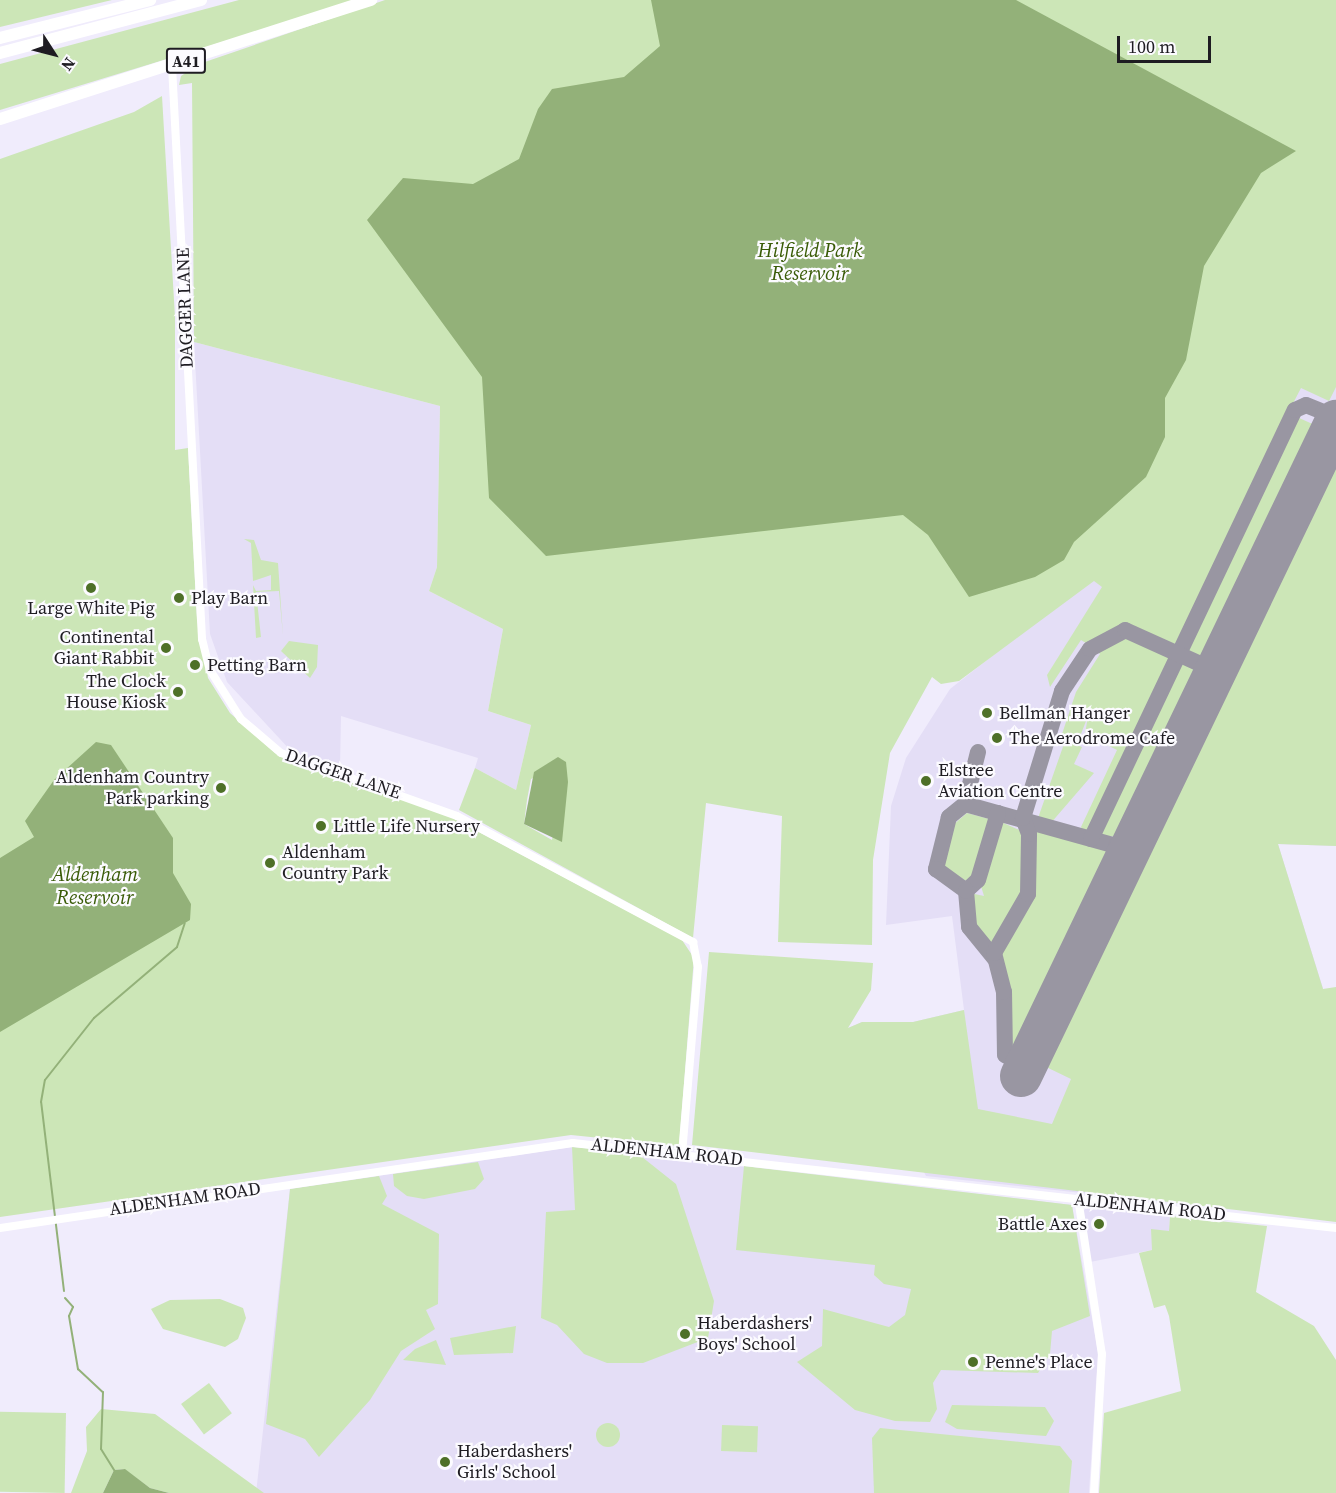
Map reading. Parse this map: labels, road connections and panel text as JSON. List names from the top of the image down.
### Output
{
  "streets": {
    "highway": ["A41"],
    "street": ["DAGGER LANE", "ALDENHAM ROAD"]
  },
  "crossings": [
    ["A41", "DAGGER LANE"],
    ["DAGGER LANE", "ALDENHAM ROAD"]
  ],
  "water": ["Hilfield Park Reservoir", "Aldenham Reservoir"],
  "places": [
    "Large White Pig",
    "Play Barn",
    "Continental Giant Rabbit",
    "Petting Barn",
    "The Clock House Kiosk",
    "Bellman Hanger",
    "The Aerodrome Cafe",
    "Elstree Aviation Centre",
    "Aldenham Country Park parking",
    "Little Life Nursery",
    "Aldenham Country Park",
    "Battle Axes",
    "Haberdashers' Boys' School",
    "Penne's Place",
    "Haberdashers' Girls' School"
  ],
  "scale_bar": "100 m",
  "north": "bottom right"
}
